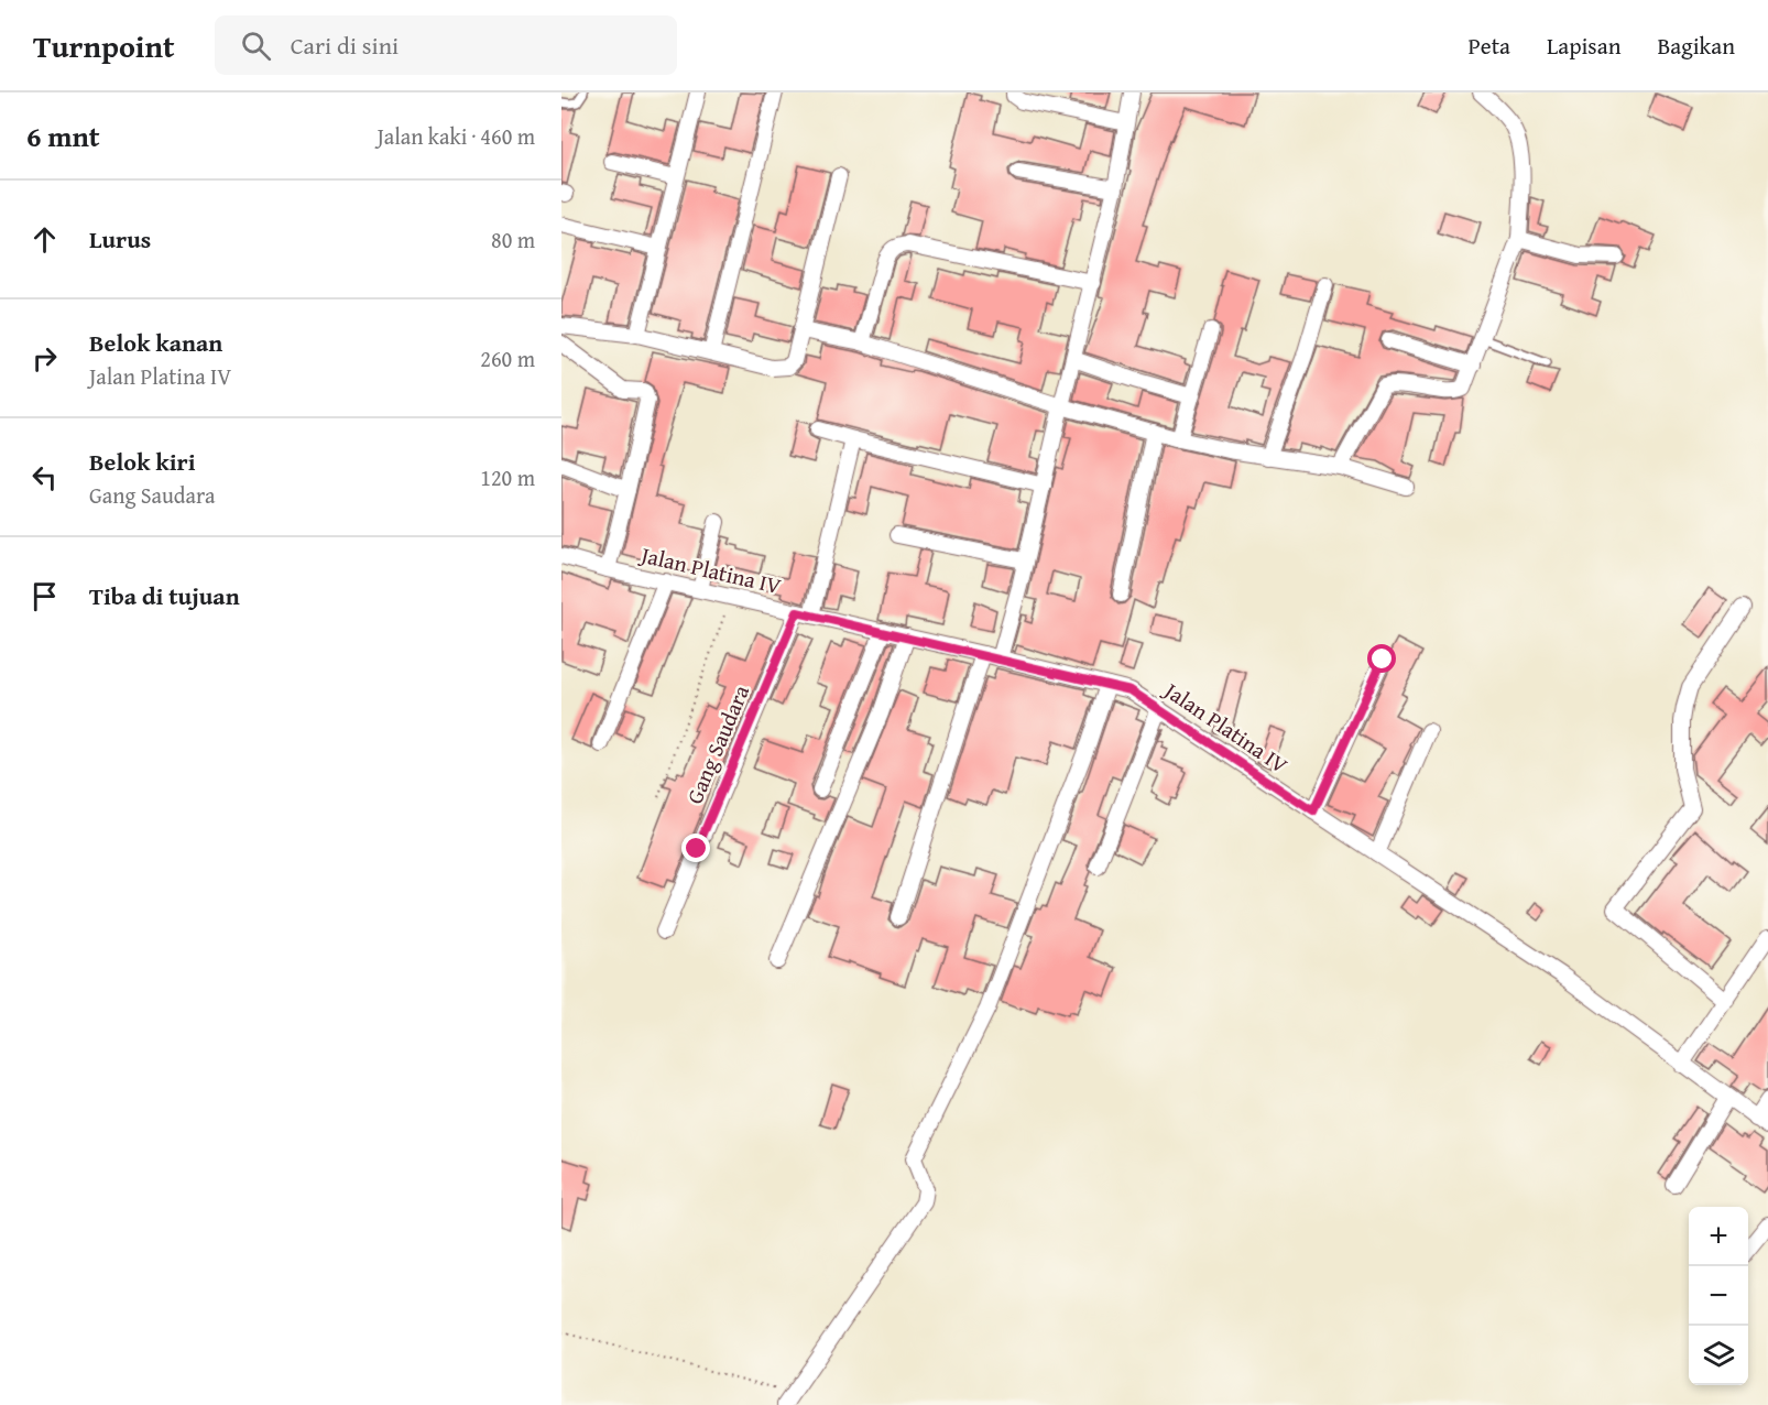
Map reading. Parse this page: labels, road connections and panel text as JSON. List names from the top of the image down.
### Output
{
  "streets": {
    "street": ["Jalan Platina IV", "Gang Saudara"]
  },
  "crossings": [
    ["Jalan Platina IV", "Gang Saudara"]
  ],
  "page": {
    "header": "Turnpoint",
    "search": "Cari di sini",
    "nav": ["Peta", "Lapisan", "Bagikan"],
    "heading": ["6 mnt", "Jalan kaki · 460 m"],
    "list": [
      ["Lurus", "80 m"],
      ["Belok kanan", "Jalan Platina IV", "260 m"],
      ["Belok kiri", "Gang Saudara", "120 m"],
      "Tiba di tujuan"
    ],
    "map_buttons": ["+", "−"]
  }
}
